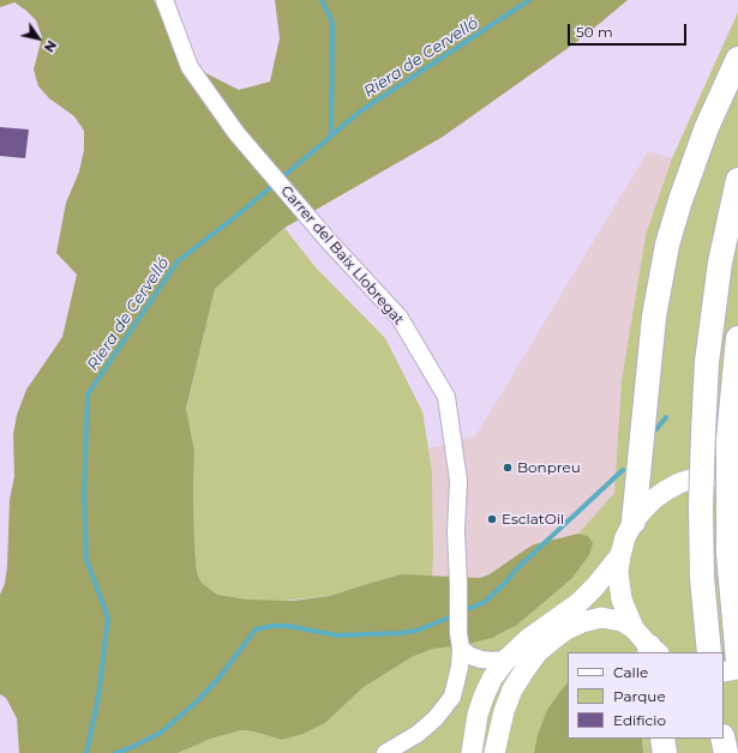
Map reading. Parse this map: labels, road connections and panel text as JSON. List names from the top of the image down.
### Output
{
  "streets": {
    "street": ["Carrer del Baix Llobregat"]
  },
  "water": ["Riera de Cervelló"],
  "places": ["Bonpreu", "EsclatOil"],
  "legend": ["Calle", "Parque", "Edificio"],
  "scale_bar": "50 m",
  "north": "bottom right"
}
